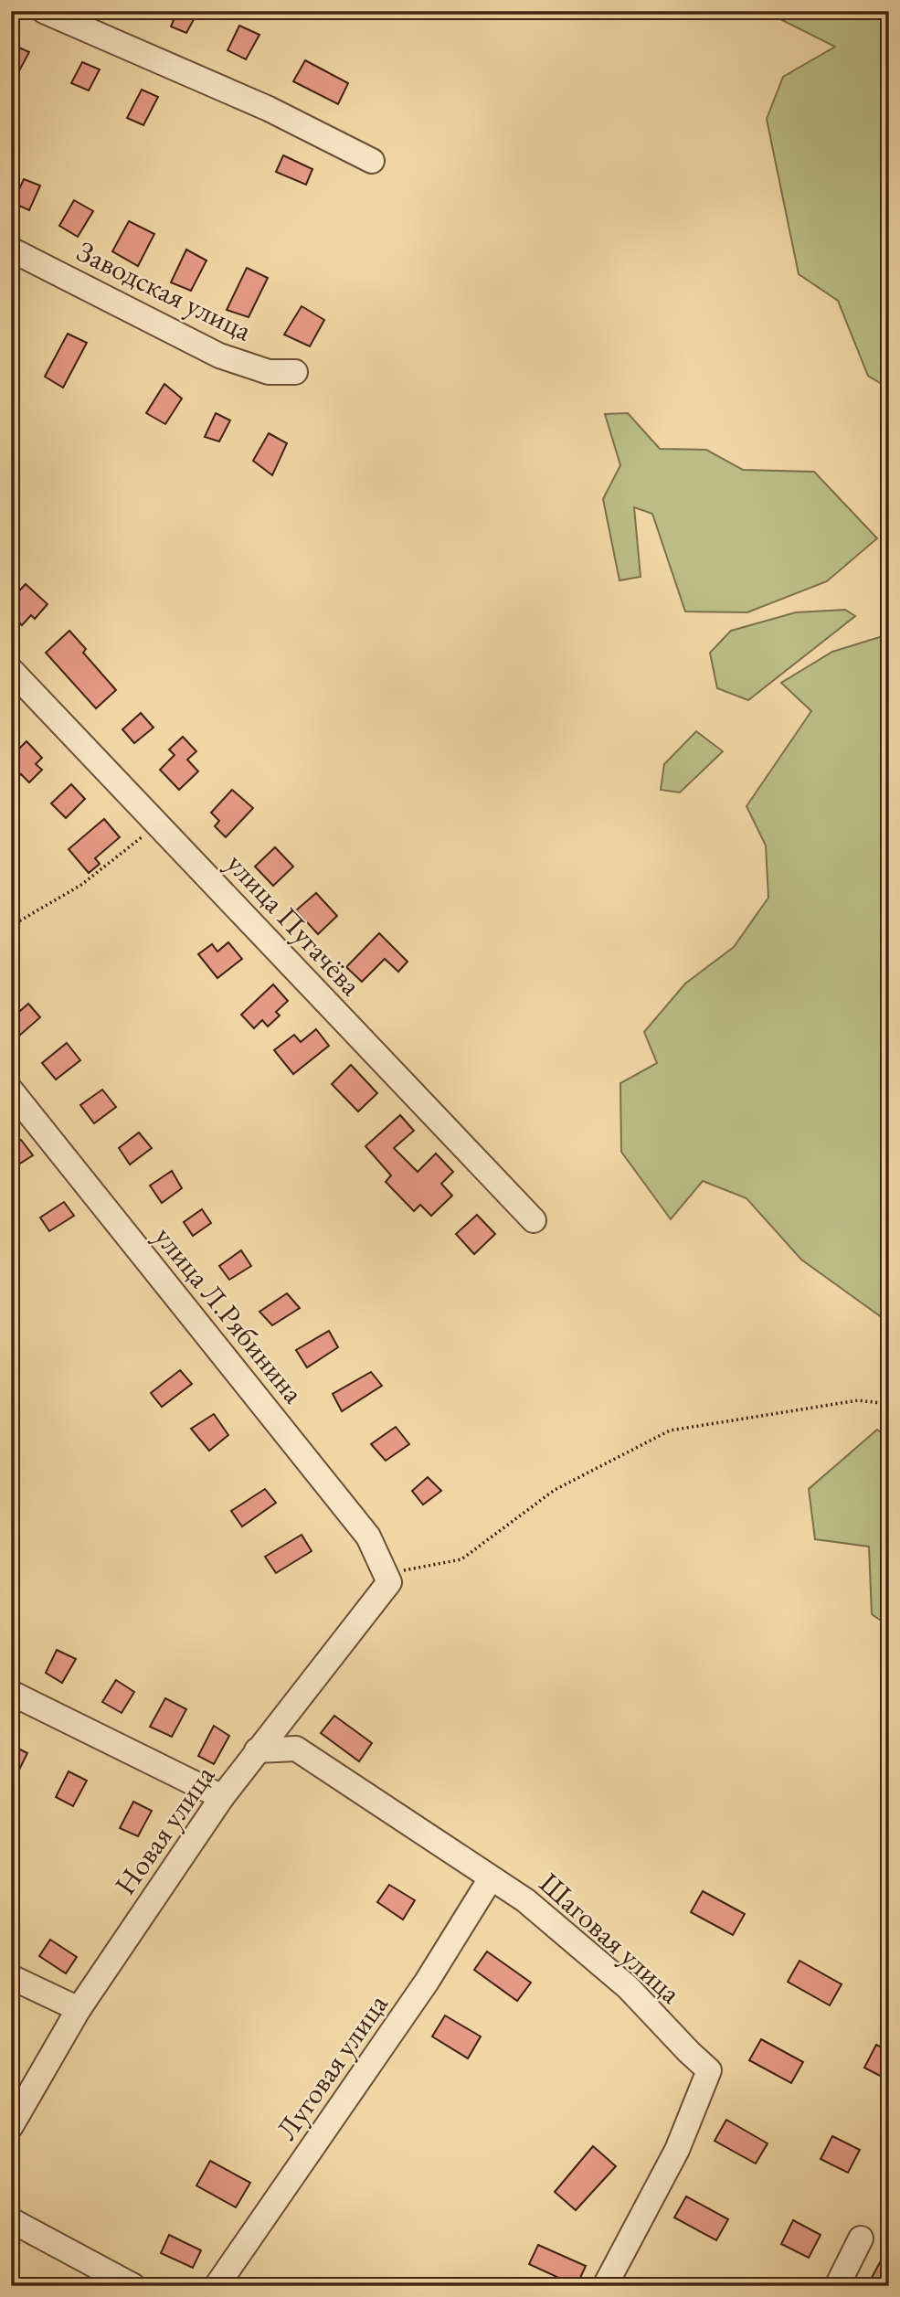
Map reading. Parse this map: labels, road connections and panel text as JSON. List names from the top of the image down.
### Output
{
  "streets": {
    "street": [
      "Заводская улица",
      "улица Пугачёва",
      "улица Л.Рябинина",
      "Новая улица",
      "Шаговая улица",
      "Луговая улица"
    ]
  },
  "crossings": [
    ["улица Л.Рябинина", "Новая улица"],
    ["Новая улица", "Шаговая улица"],
    ["Шаговая улица", "Луговая улица"]
  ]
}
